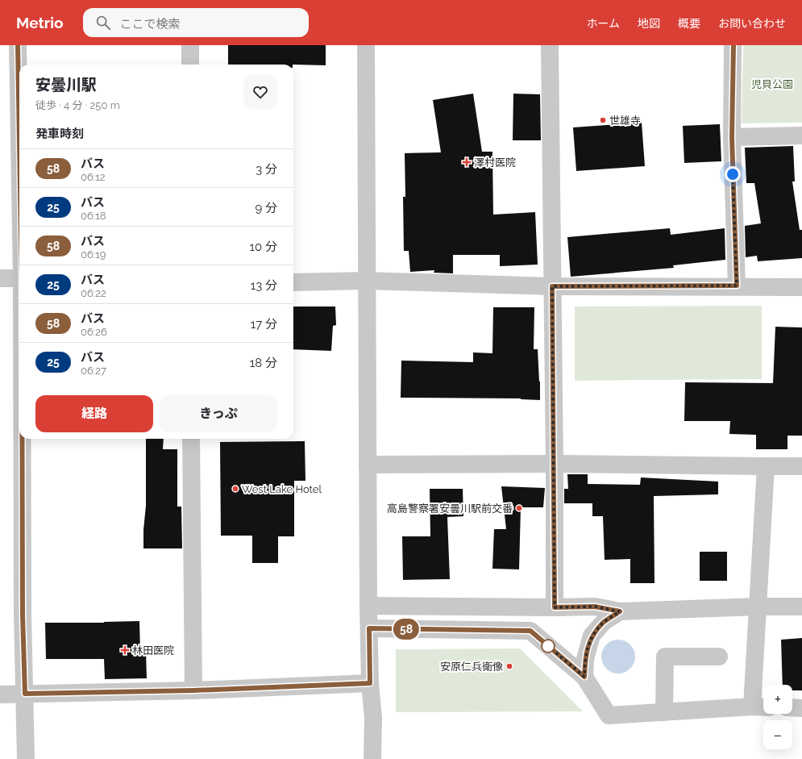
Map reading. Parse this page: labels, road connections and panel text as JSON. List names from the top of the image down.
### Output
{
  "parks": ["児貝公園"],
  "places": {
    "other": [
      "世雄寺",
      "West Lake Hotel",
      "高島警察署安曇川駅前交番",
      "安原仁兵衛像"
    ],
    "health": ["澤村医院", "林田医院"]
  },
  "lines": ["bus line 58"],
  "page": {
    "header": "Metrio",
    "search": "ここで検索",
    "nav": [
      "ホーム",
      "地図",
      "概要",
      "お問い合わせ"
    ],
    "on_map": "58",
    "heading": [
      ["安曇川駅", "徒歩 · 4 分 · 250 m"],
      "発車時刻"
    ],
    "list": [
      {
        "mark": "58",
        "name": "バス",
        "note": "06:12",
        "value": "3 分"
      },
      {
        "mark": "25",
        "name": "バス",
        "note": "06:18",
        "value": "9 分"
      },
      {
        "mark": "58",
        "name": "バス",
        "note": "06:19",
        "value": "10 分"
      },
      {
        "mark": "25",
        "name": "バス",
        "note": "06:22",
        "value": "13 分"
      },
      {
        "mark": "58",
        "name": "バス",
        "note": "06:26",
        "value": "17 分"
      },
      {
        "mark": "25",
        "name": "バス",
        "note": "06:27",
        "value": "18 分"
      }
    ],
    "buttons": ["経路", "きっぷ"],
    "map_buttons": ["+", "−"]
  }
}
